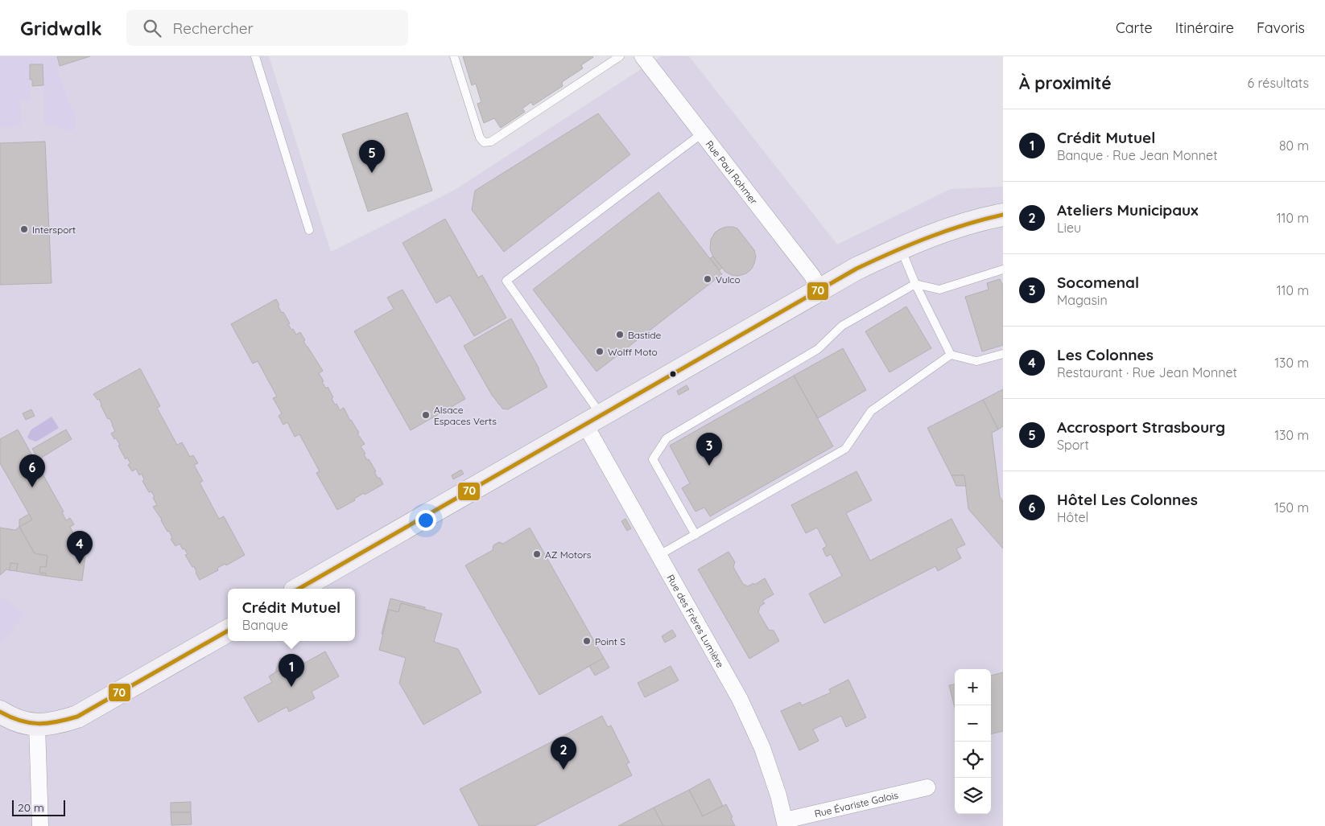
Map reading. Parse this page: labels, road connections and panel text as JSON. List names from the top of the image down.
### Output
{
  "streets": {
    "street": ["Rue Paul Rohmer", "Rue des Frères Lumière", "Rue Évariste Galois"]
  },
  "crossings": [
    ["Rue des Frères Lumière", "Rue Évariste Galois"]
  ],
  "places": [
    "Intersport",
    "Vulco",
    "Bastide",
    "Wolff Moto",
    "Alsace Espaces Verts",
    "AZ Motors",
    "Point S"
  ],
  "lines": ["transit line 70"],
  "scale_bar": "20 m",
  "page": {
    "header": "Gridwalk",
    "search": "Rechercher",
    "nav": ["Carte", "Itinéraire", "Favoris"],
    "heading": ["À proximité", "6 résultats"],
    "list": [
      {
        "mark": "1",
        "name": "Crédit Mutuel",
        "note": "Banque · Rue Jean Monnet",
        "value": "80 m"
      },
      {
        "mark": "2",
        "name": "Ateliers Municipaux",
        "note": "Lieu",
        "value": "110 m"
      },
      {
        "mark": "3",
        "name": "Socomenal",
        "note": "Magasin",
        "value": "110 m"
      },
      {
        "mark": "4",
        "name": "Les Colonnes",
        "note": "Restaurant · Rue Jean Monnet",
        "value": "130 m"
      },
      {
        "mark": "5",
        "name": "Accrosport Strasbourg",
        "note": "Sport",
        "value": "130 m"
      },
      {
        "mark": "6",
        "name": "Hôtel Les Colonnes",
        "note": "Hôtel",
        "value": "150 m"
      }
    ],
    "pins": [
      "5",
      "3",
      "6",
      "4",
      "1",
      "2"
    ],
    "popup": ["Crédit Mutuel", "Banque"],
    "map_buttons": ["+", "−"],
    "scale": "20 m"
  }
}
